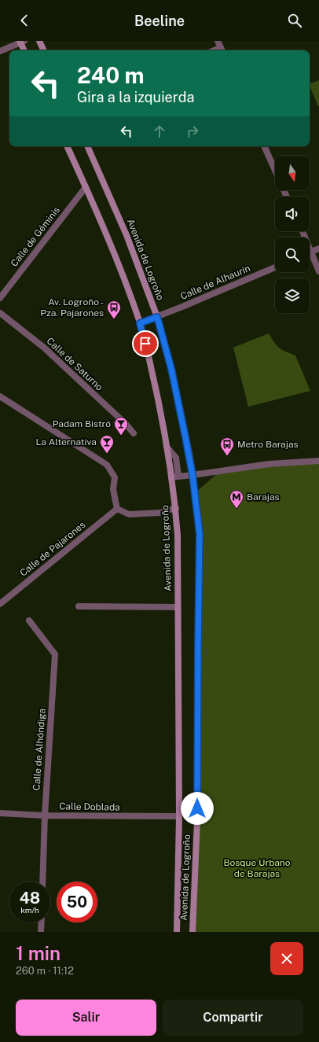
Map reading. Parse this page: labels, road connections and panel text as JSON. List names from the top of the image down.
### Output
{
  "streets": {
    "main road": ["Avenida de Logroño"],
    "street": [
      "Calle de Géminis",
      "Calle de Alhaurín",
      "Calle de Saturno",
      "Calle de Pajarones",
      "Calle de Alhóndiga",
      "Calle Doblada"
    ]
  },
  "crossings": [
    ["Calle de Géminis", "Avenida de Logroño"],
    ["Avenida de Logroño", "Calle de Alhaurín"],
    ["Avenida de Logroño", "Calle Doblada"],
    ["Calle de Alhóndiga", "Calle Doblada"]
  ],
  "parks": ["Bosque Urbano de Barajas"],
  "places": {
    "bus stop": ["Av. Logroño - Pza. Pajarones", "Metro Barajas"],
    "bar": ["Padam Bistró", "La Alternativa"],
    "metro station": ["Barajas"]
  },
  "north": "bottom",
  "page": {
    "header": "Beeline",
    "turn": ["240 m", "Gira a la izquierda"],
    "speed": "48 km/h",
    "limit": "50",
    "heading": ["1 min", "260 m · 11:12"],
    "buttons": ["Salir", "Compartir"]
  }
}
